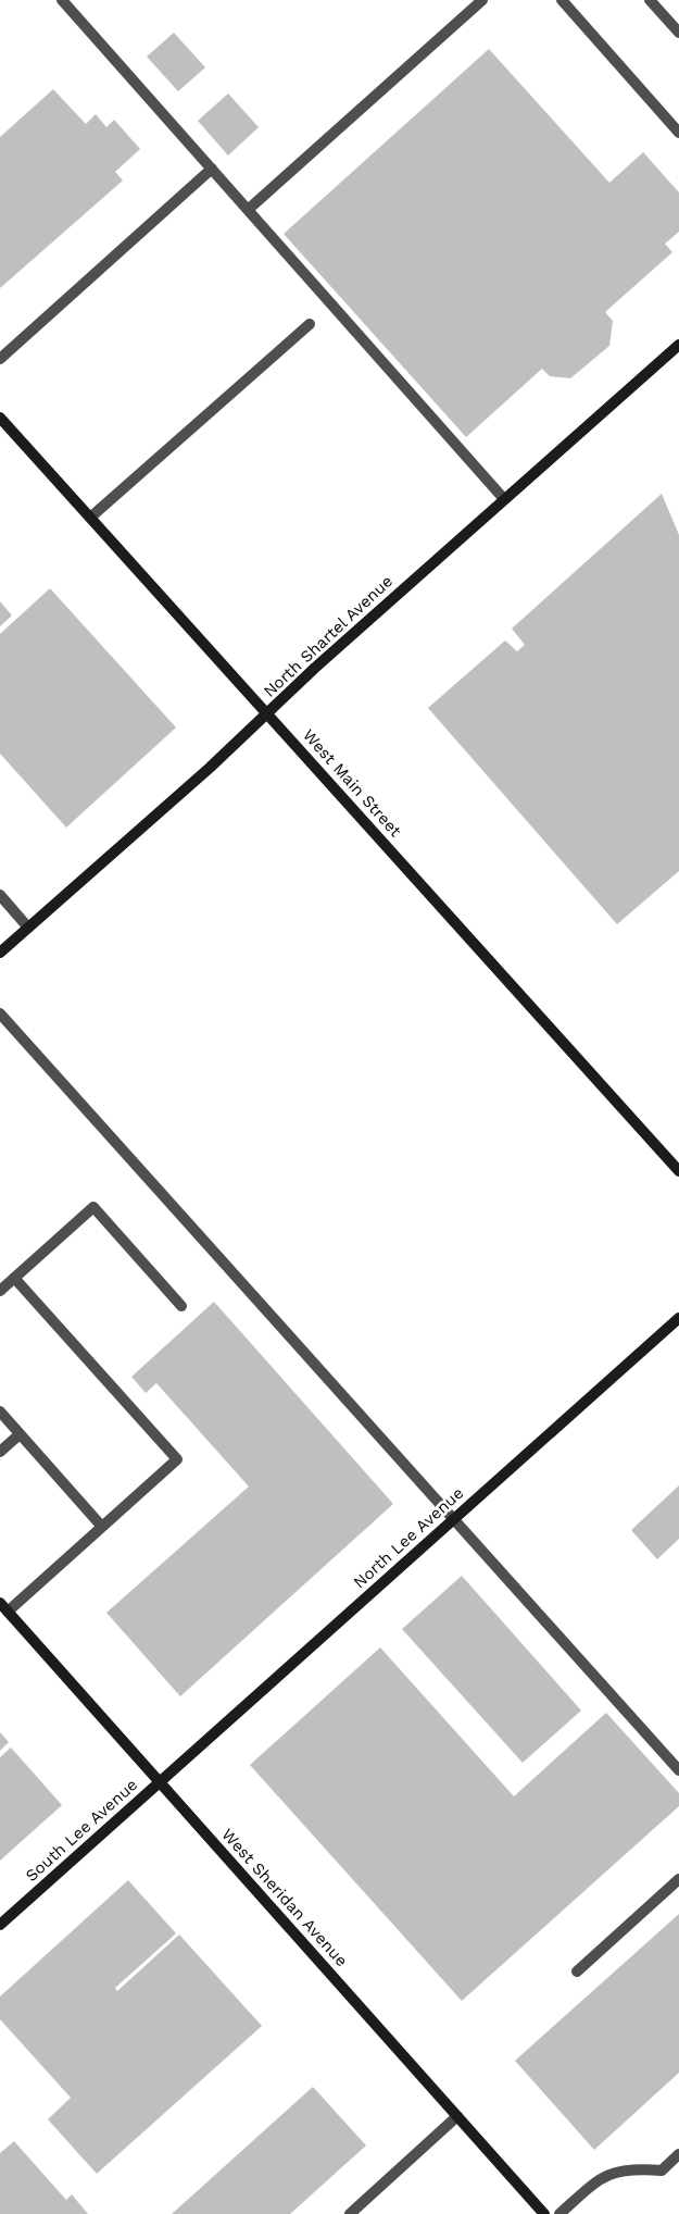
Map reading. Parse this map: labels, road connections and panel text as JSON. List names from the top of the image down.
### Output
{
  "streets": {
    "main road": [
      "North Shartel Avenue",
      "West Main Street",
      "North Lee Avenue",
      "South Lee Avenue",
      "West Sheridan Avenue"
    ]
  },
  "crossings": [
    ["North Shartel Avenue", "West Main Street"],
    ["North Lee Avenue", "South Lee Avenue"],
    ["North Lee Avenue", "West Sheridan Avenue"],
    ["South Lee Avenue", "West Sheridan Avenue"]
  ]
}
